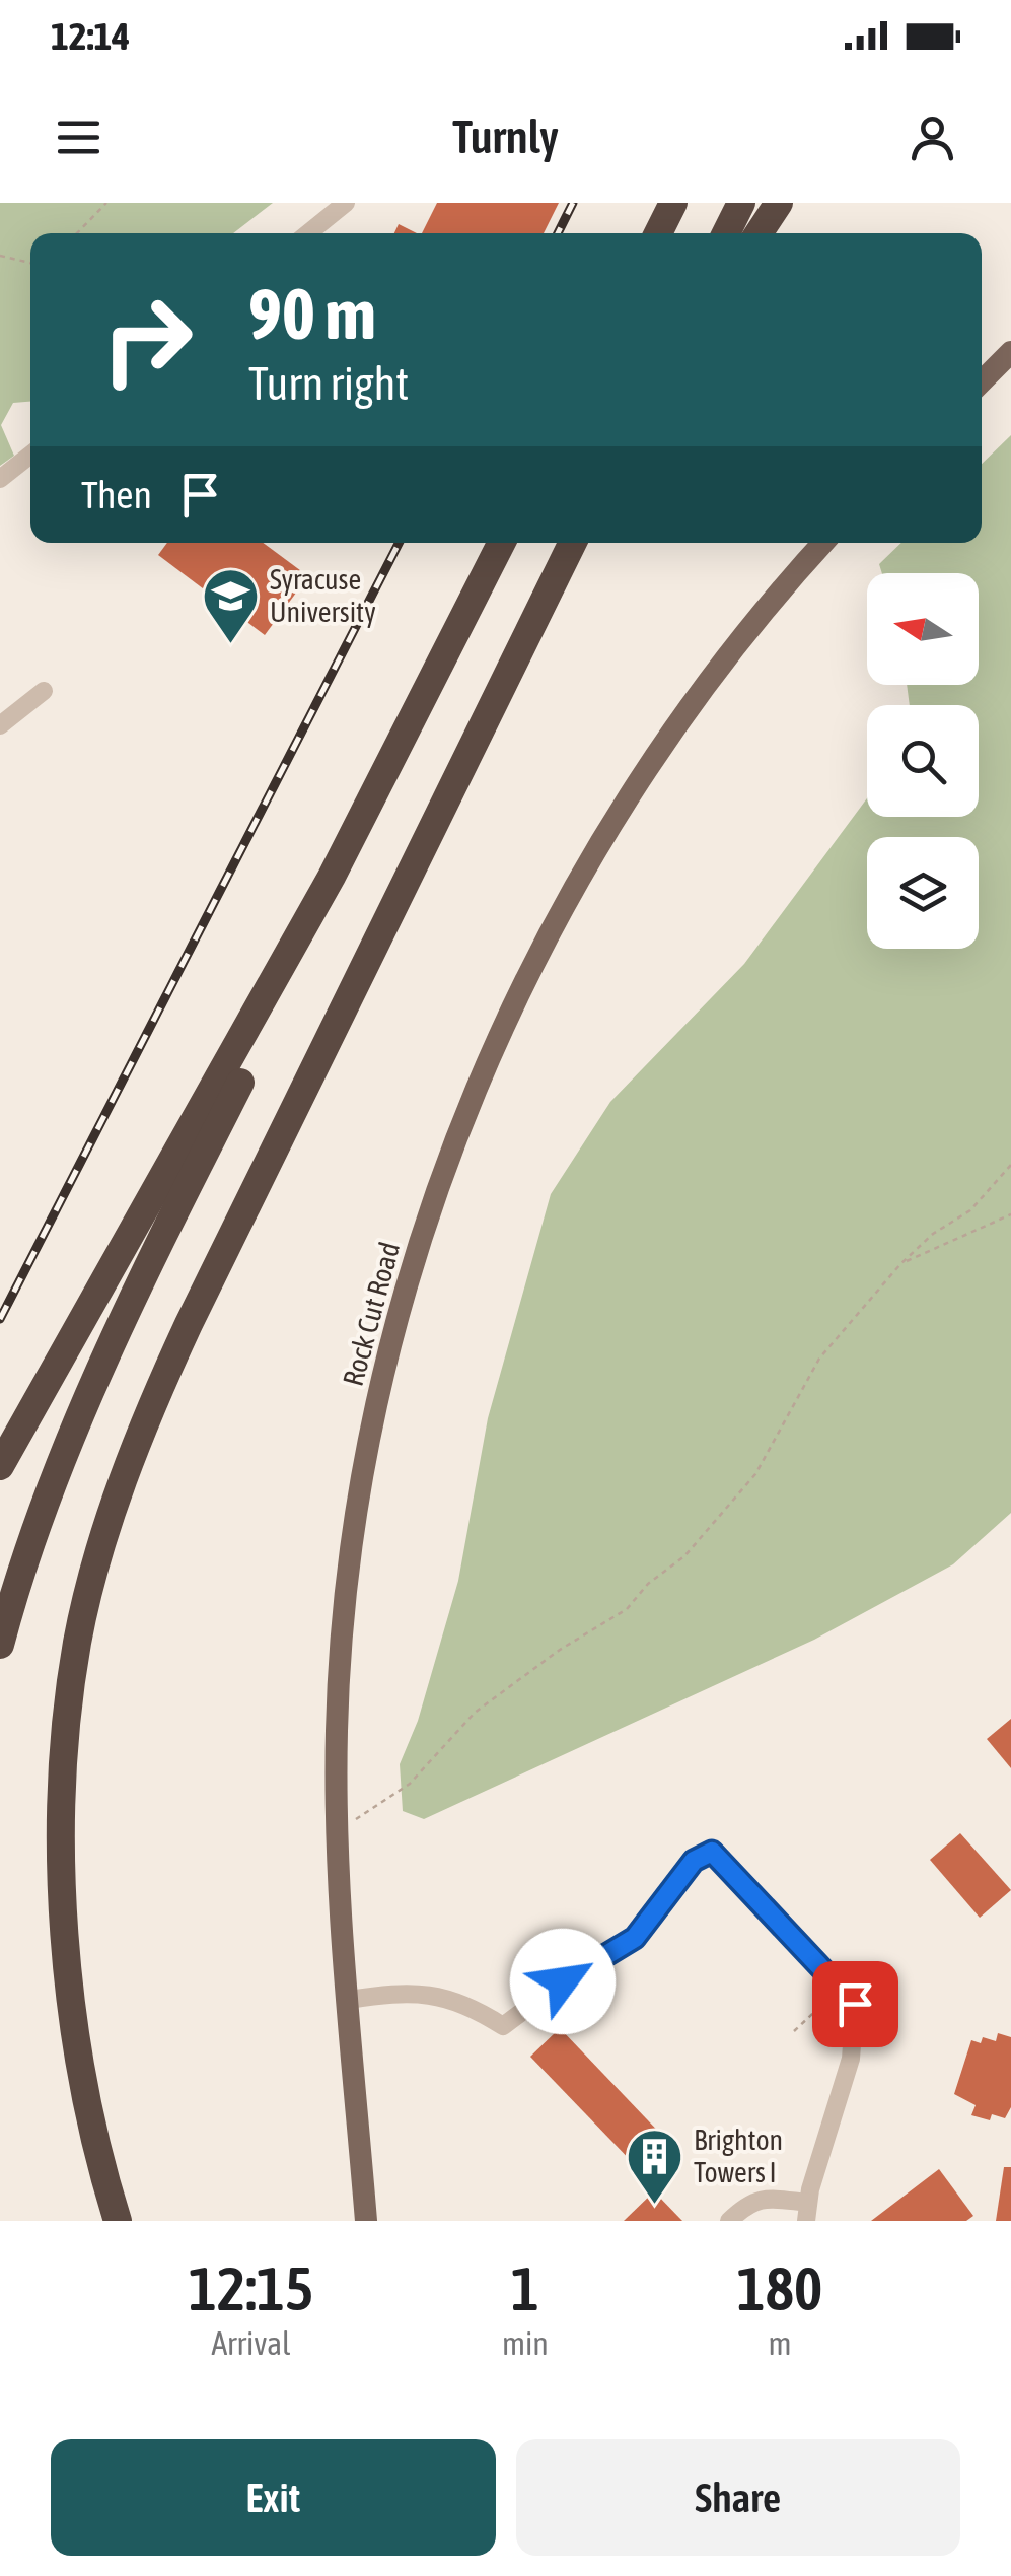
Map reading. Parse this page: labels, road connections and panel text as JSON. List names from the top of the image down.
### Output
{
  "streets": {
    "main road": ["Rock Cut Road"]
  },
  "places": {
    "school or university": ["Syracuse University"],
    "building": ["Brighton Towers I"]
  },
  "north": "left",
  "page": {
    "status": "12:14",
    "header": "Turnly",
    "turn": ["90 m", "Turn right"],
    "then": "Then",
    "eta": [
      "12:15",
      "Arrival",
      "1",
      "min",
      "180",
      "m"
    ],
    "buttons": ["Exit", "Share"]
  }
}
